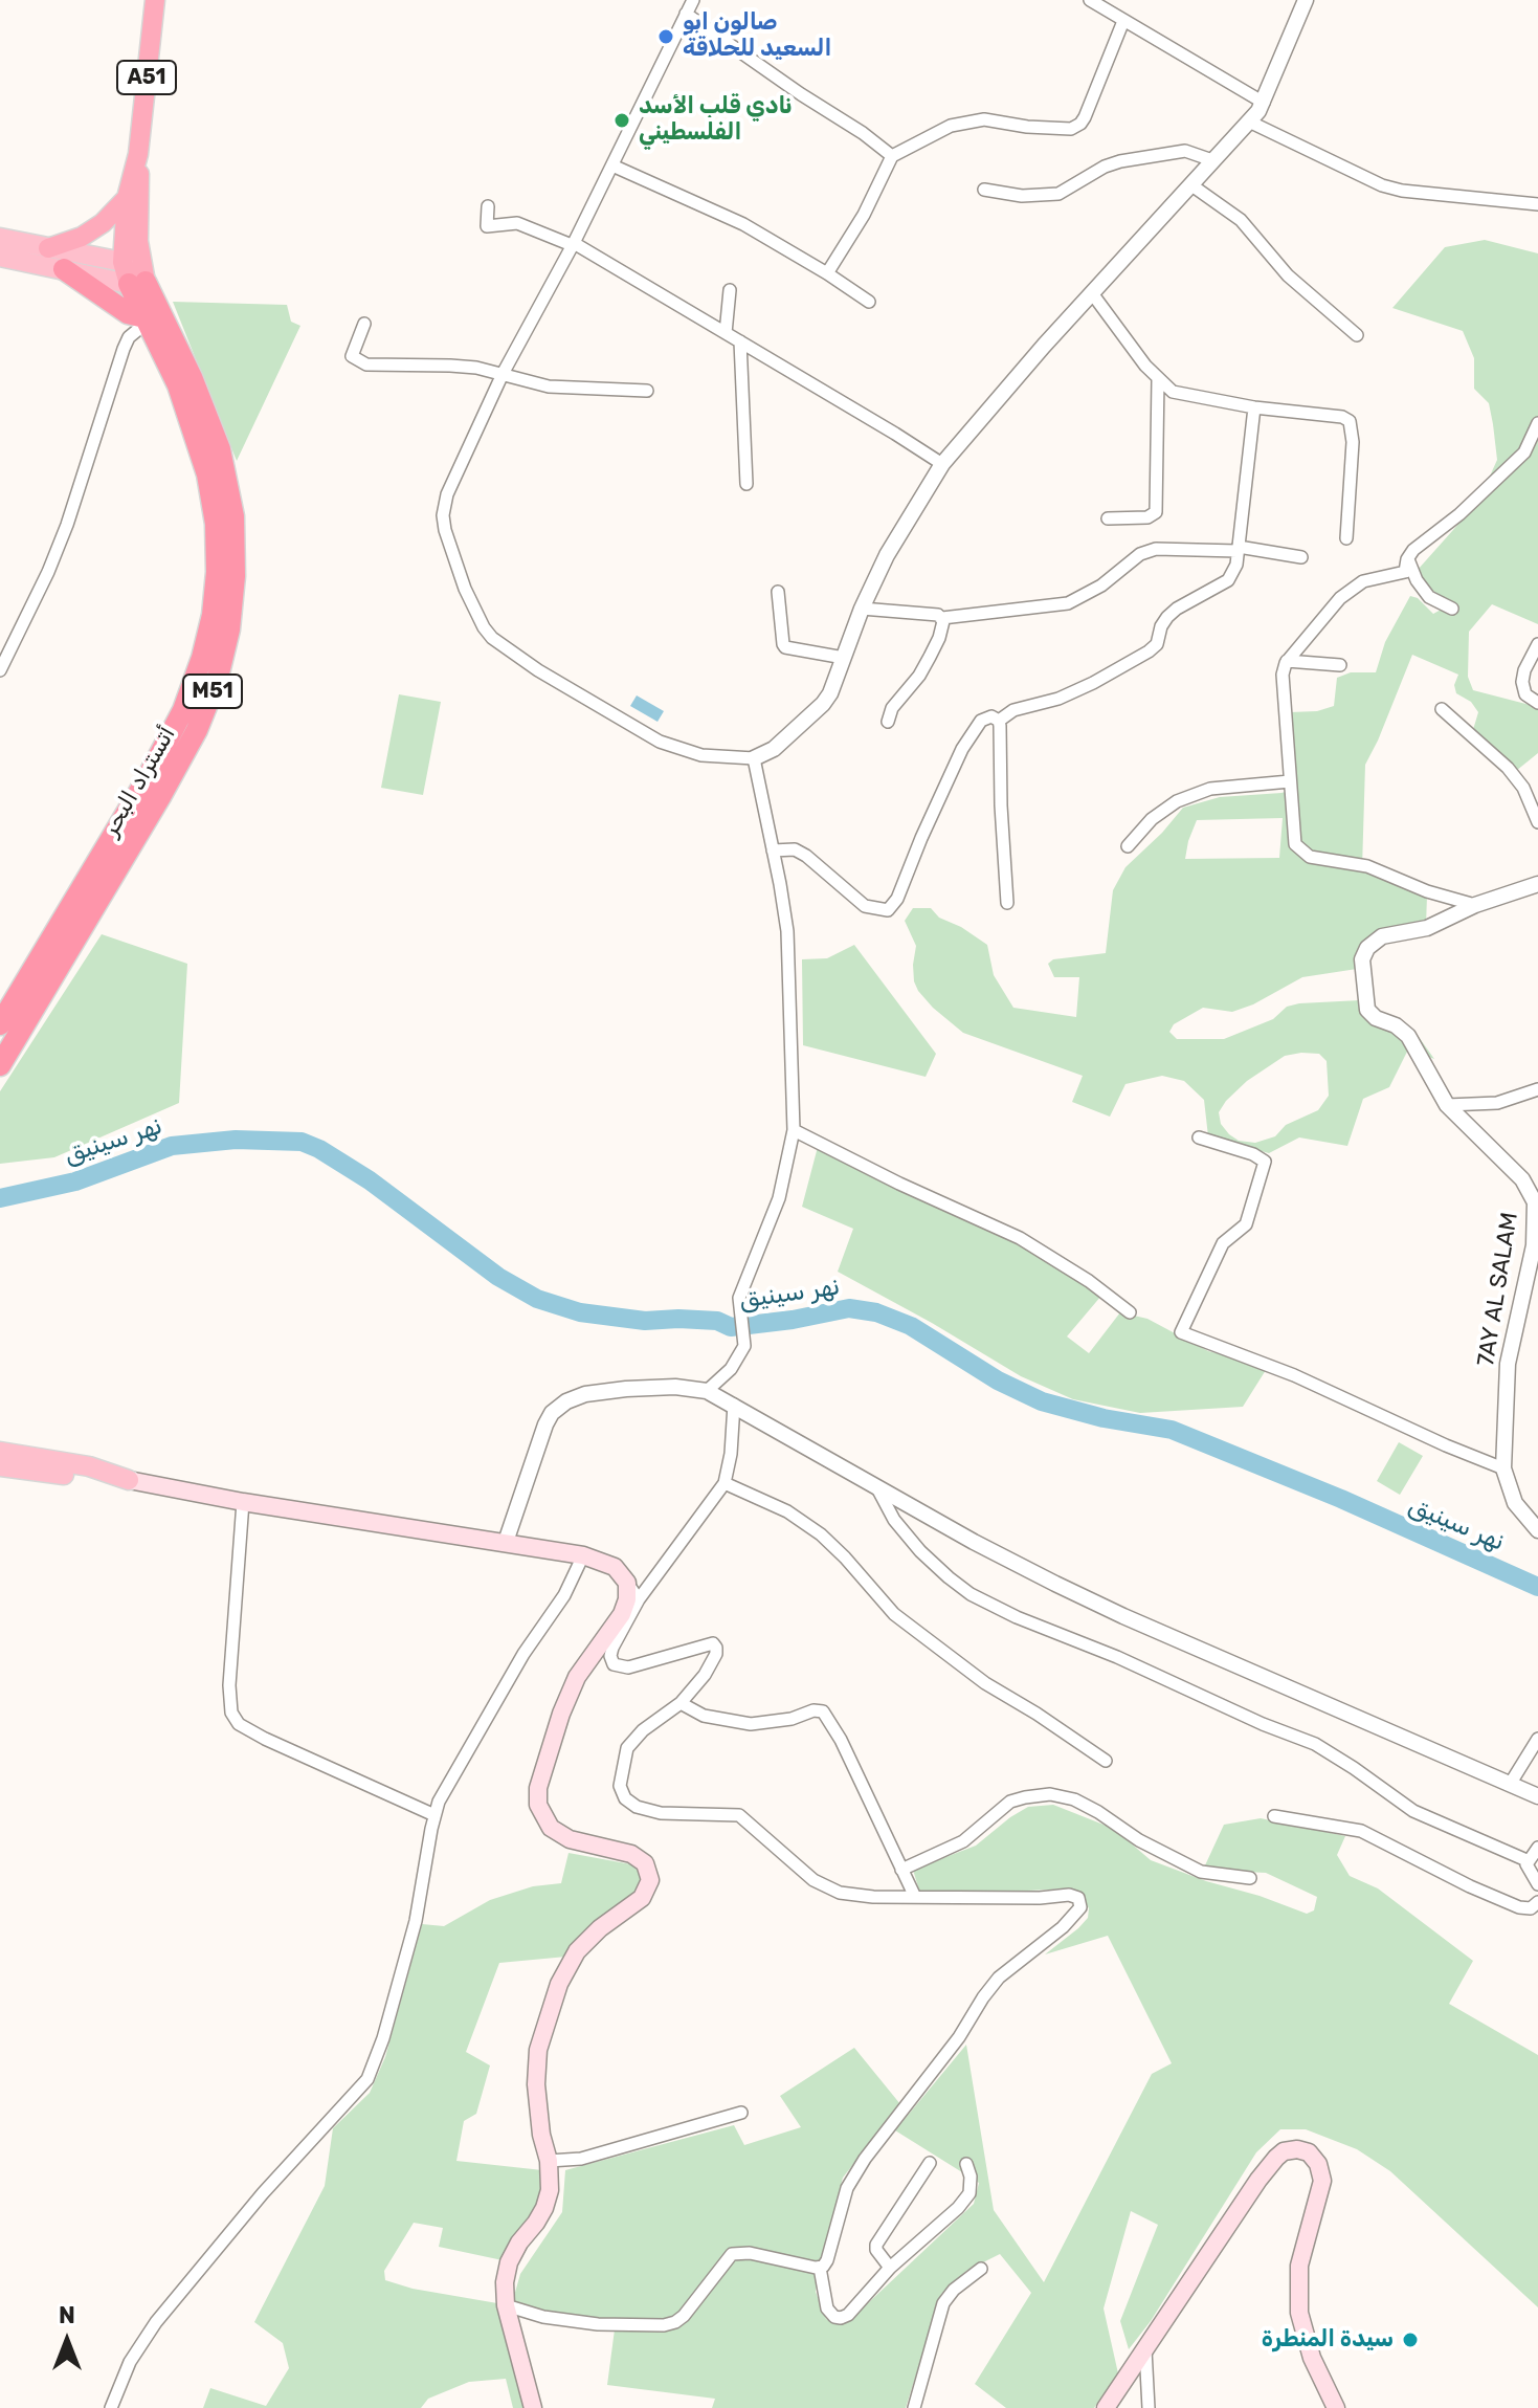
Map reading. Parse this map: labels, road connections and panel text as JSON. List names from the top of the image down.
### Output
{
  "streets": {
    "highway": ["A51", "M51", "أتستراد البحر"],
    "street": ["7AY AL SALAM"]
  },
  "crossings": [
    ["A51", "أتستراد البحر"]
  ],
  "water": ["نهر سينيق"],
  "places": ["صالون ابو السعيد للحلاقة", "نادي قلب الأسد الفلسطيني", "سيدة المنطرة"],
  "north": "top"
}
